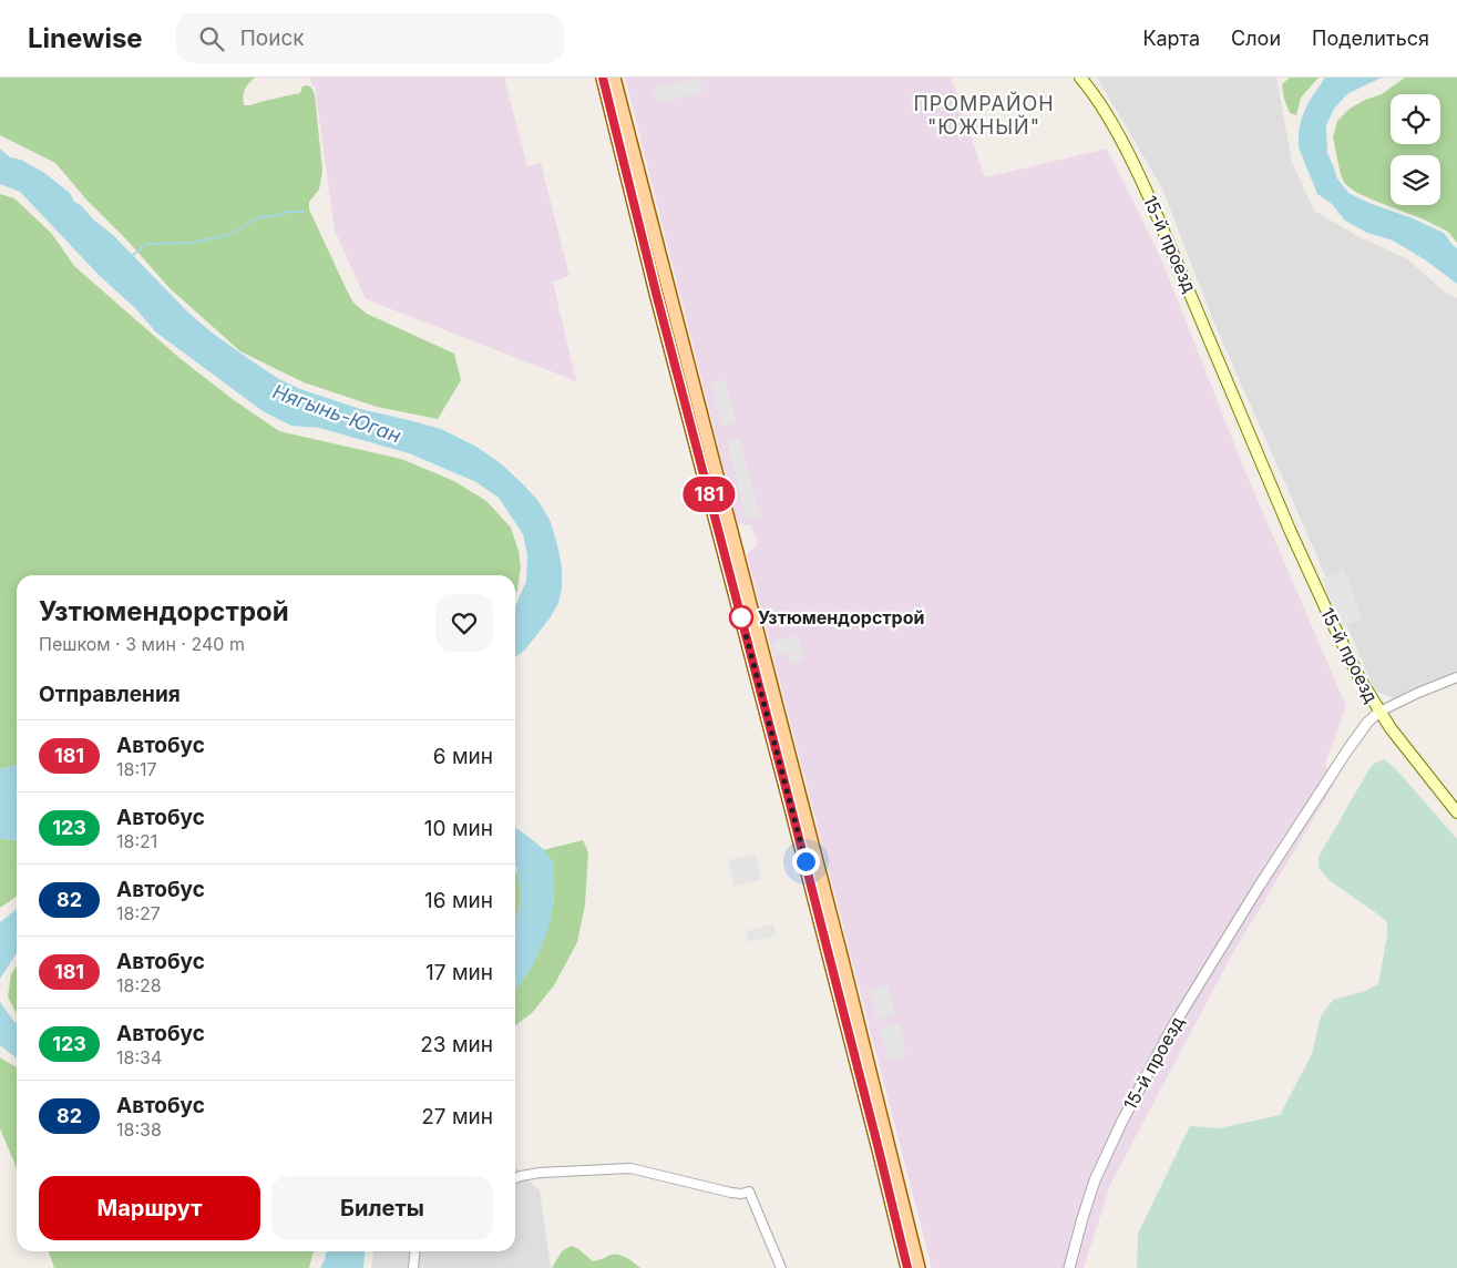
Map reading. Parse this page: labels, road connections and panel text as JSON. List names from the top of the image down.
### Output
{
  "streets": {
    "main road": ["15-й проезд"]
  },
  "districts": ["ПРОМРАЙОН \"ЮЖНЫЙ\""],
  "water": ["Нягынь-Юган"],
  "places": ["Узтюмендорстрой"],
  "lines": ["bus line 181"],
  "page": {
    "header": "Linewise",
    "search": "Поиск",
    "nav": ["Карта", "Слои", "Поделиться"],
    "on_map": "181",
    "heading": [
      ["Узтюмендорстрой", "Пешком · 3 мин · 240 m"],
      "Отправления"
    ],
    "list": [
      {
        "mark": "181",
        "name": "Автобус",
        "note": "18:17",
        "value": "6 мин"
      },
      {
        "mark": "123",
        "name": "Автобус",
        "note": "18:21",
        "value": "10 мин"
      },
      {
        "mark": "82",
        "name": "Автобус",
        "note": "18:27",
        "value": "16 мин"
      },
      {
        "mark": "181",
        "name": "Автобус",
        "note": "18:28",
        "value": "17 мин"
      },
      {
        "mark": "123",
        "name": "Автобус",
        "note": "18:34",
        "value": "23 мин"
      },
      {
        "mark": "82",
        "name": "Автобус",
        "note": "18:38",
        "value": "27 мин"
      }
    ],
    "buttons": ["Маршрут", "Билеты"]
  }
}
